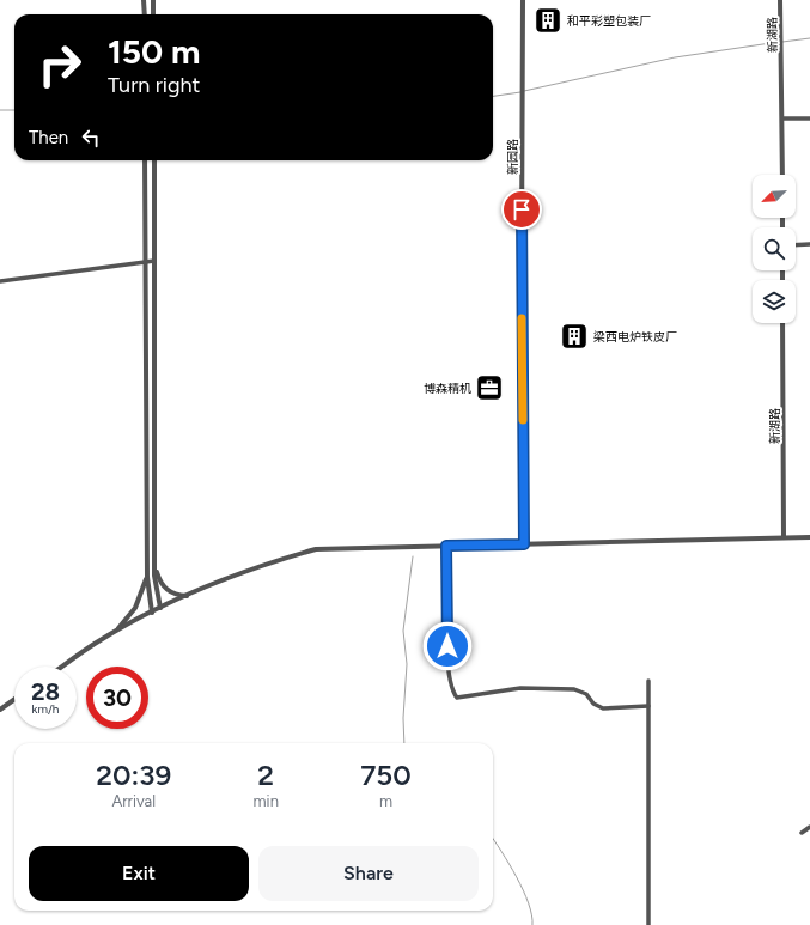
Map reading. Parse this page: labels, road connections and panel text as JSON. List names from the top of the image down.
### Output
{
  "streets": {
    "street": ["新湖路", "新园路"]
  },
  "places": {
    "building": ["和平彩塑包装厂", "梁西电炉铁皮厂"],
    "office": ["博森精机"]
  },
  "north": "bottom left",
  "page": {
    "turn": ["150 m", "Turn right"],
    "then": "Then",
    "speed": "28 km/h",
    "limit": "30",
    "eta": [
      "20:39",
      "Arrival",
      "2",
      "min",
      "750",
      "m"
    ],
    "buttons": ["Exit", "Share"]
  }
}
